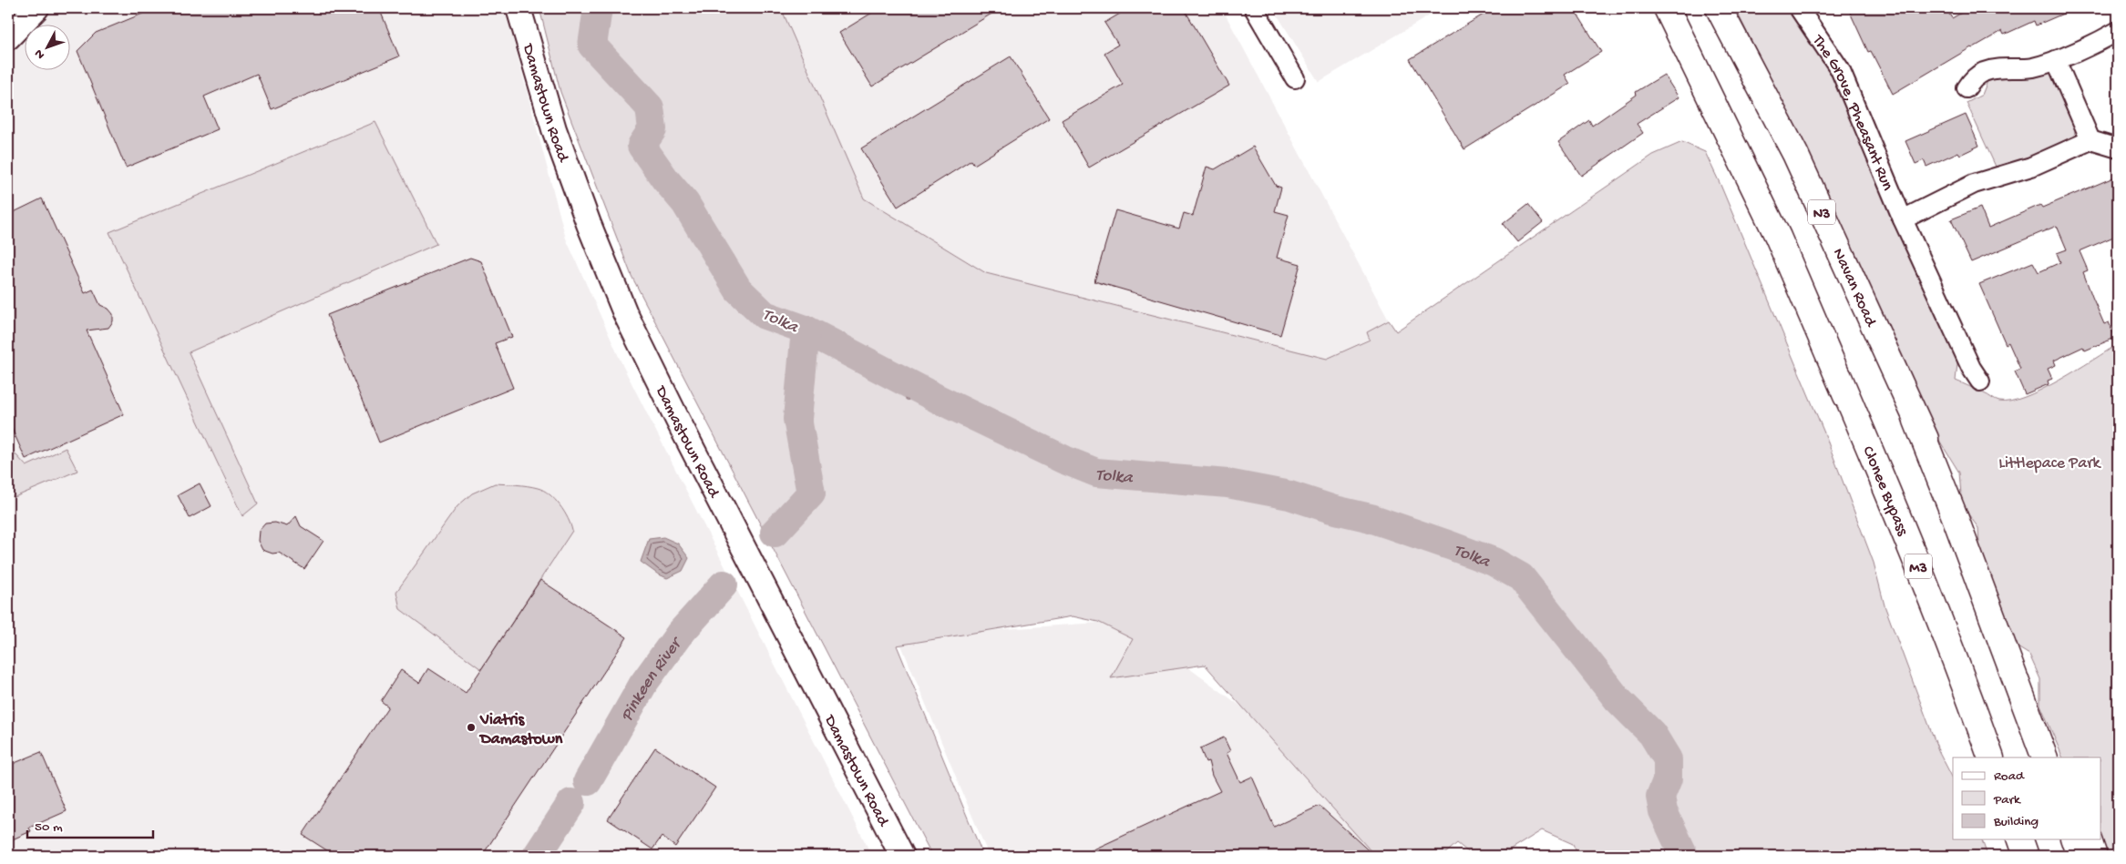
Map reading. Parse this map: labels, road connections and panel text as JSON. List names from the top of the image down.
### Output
{
  "streets": {
    "highway": [
      "N3",
      "Navan Road",
      "Clonee Bypass",
      "M3"
    ],
    "street": ["Damastown Road", "The Grove, Pheasant Run"]
  },
  "water": ["Tolka", "Pinkeen River"],
  "parks": ["Littlepace Park"],
  "places": ["Viatris Damastown"],
  "legend": ["Road", "Park", "Building"],
  "scale_bar": "50 m",
  "north": "bottom left"
}
